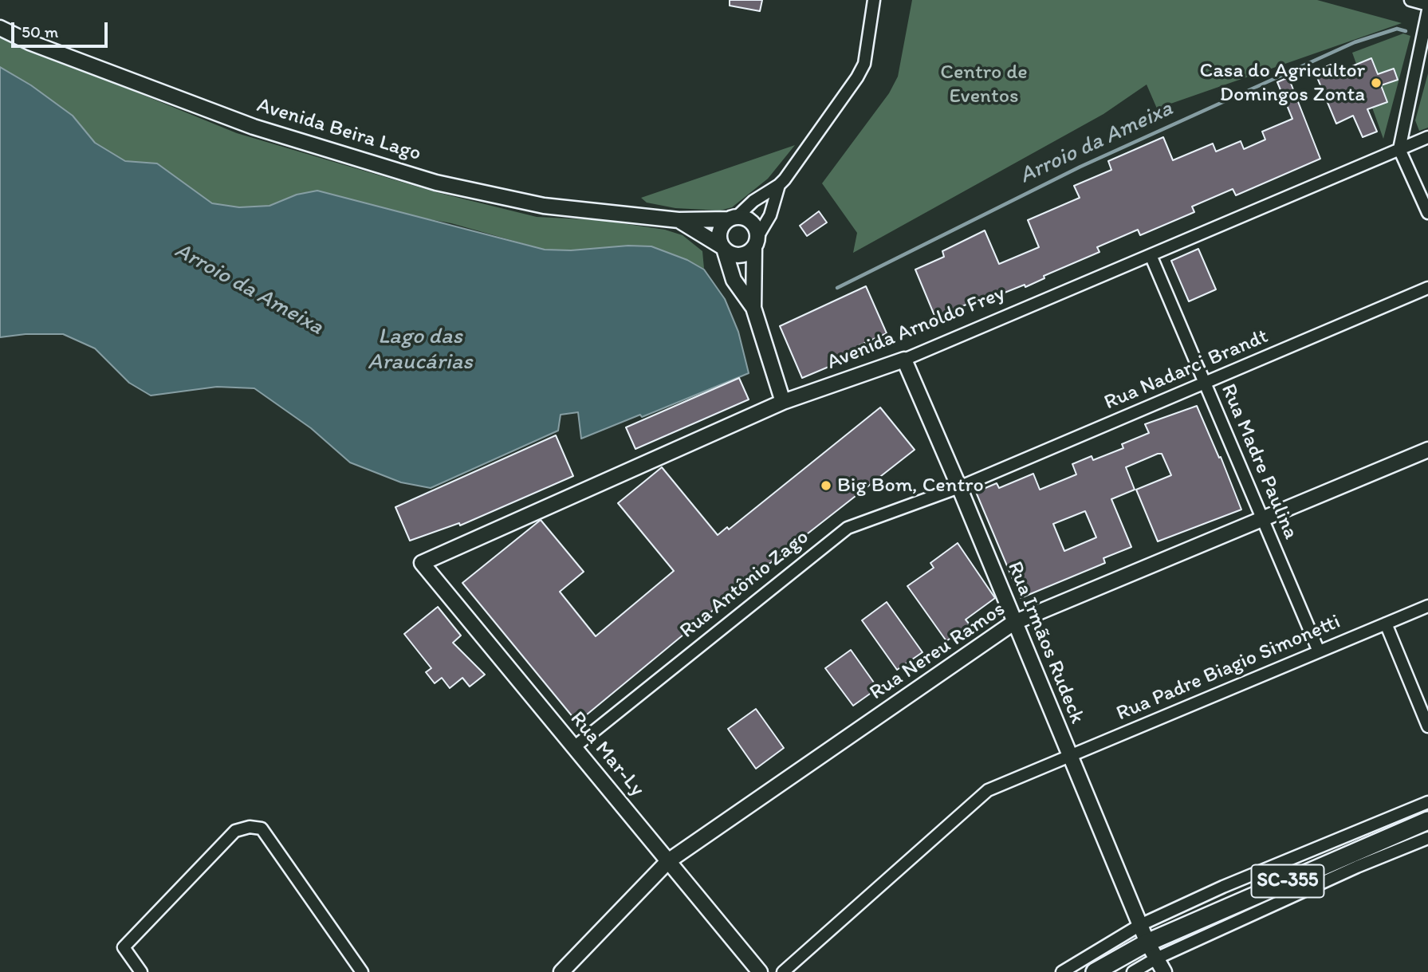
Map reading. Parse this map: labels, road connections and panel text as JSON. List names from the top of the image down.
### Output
{
  "streets": {
    "main road": ["SC-355"],
    "street": [
      "Avenida Beira Lago",
      "Avenida Arnoldo Frey",
      "Rua Nadarci Brandt",
      "Rua Madre Paulina",
      "Rua Antônio Zago",
      "Rua Irmãos Rudeck",
      "Rua Nereu Ramos",
      "Rua Padre Biagio Simonetti",
      "Rua Mar-Ly"
    ]
  },
  "crossings": [
    ["Avenida Arnoldo Frey", "Rua Madre Paulina"],
    ["Avenida Arnoldo Frey", "Rua Irmãos Rudeck"],
    ["Avenida Arnoldo Frey", "Rua Mar-Ly"],
    ["Rua Nadarci Brandt", "Rua Madre Paulina"],
    ["Rua Nadarci Brandt", "Rua Antônio Zago"],
    ["Rua Nadarci Brandt", "Rua Irmãos Rudeck"],
    ["Rua Madre Paulina", "Rua Nereu Ramos"],
    ["Rua Madre Paulina", "Rua Padre Biagio Simonetti"],
    ["Rua Antônio Zago", "Rua Irmãos Rudeck"],
    ["Rua Antônio Zago", "Rua Mar-Ly"],
    ["Rua Irmãos Rudeck", "Rua Nereu Ramos"],
    ["Rua Irmãos Rudeck", "Rua Padre Biagio Simonetti"],
    ["Rua Irmãos Rudeck", "SC-355"],
    ["Rua Nereu Ramos", "Rua Mar-Ly"]
  ],
  "water": ["Arroio da Ameixa", "Lago das Araucárias"],
  "parks": ["Centro de Eventos"],
  "places": ["Casa do Agricultor Domingos Zonta", "Big Bom, Centro"],
  "scale_bar": "50 m"
}
